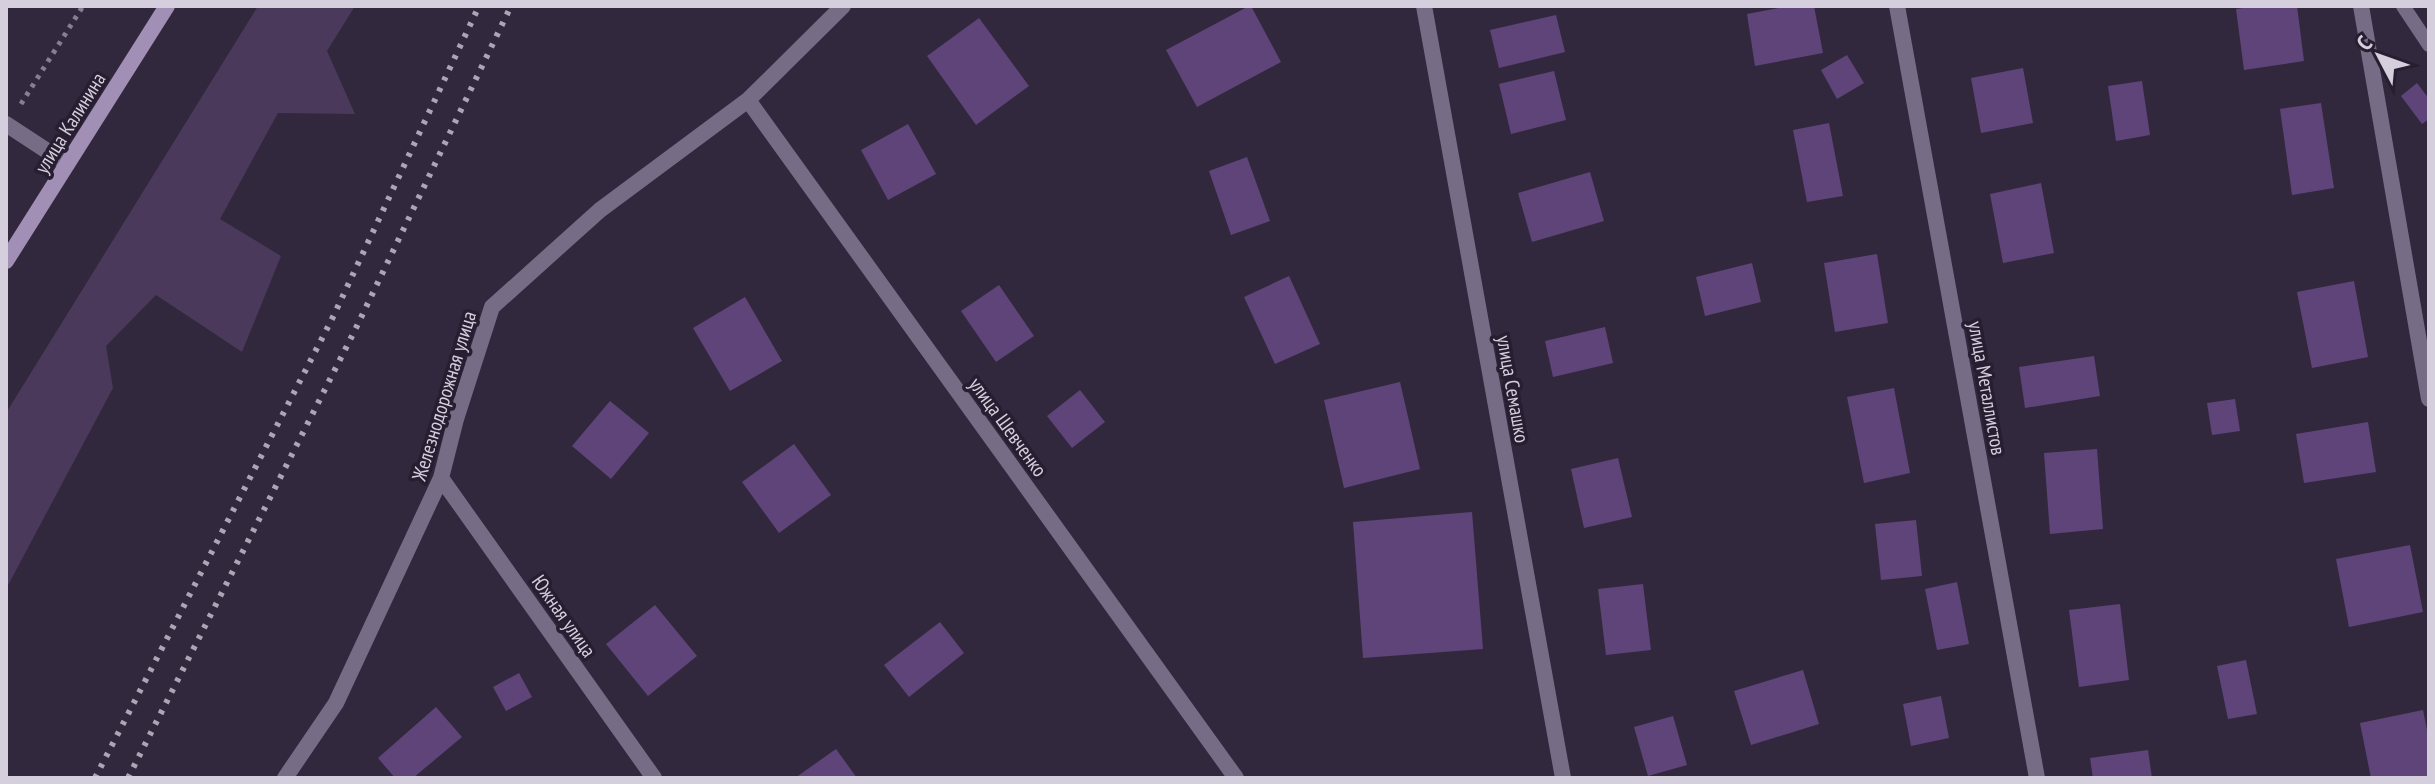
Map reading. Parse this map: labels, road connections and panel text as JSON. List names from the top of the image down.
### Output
{
  "streets": {
    "main road": ["улица Калинина"],
    "street": [
      "улица Металлистов",
      "улица Семашко",
      "Железнодорожная улица",
      "улица Шевченко",
      "Южная улица"
    ]
  },
  "crossings": [
    ["Железнодорожная улица", "улица Шевченко"],
    ["Железнодорожная улица", "Южная улица"]
  ],
  "north": "top left"
}
